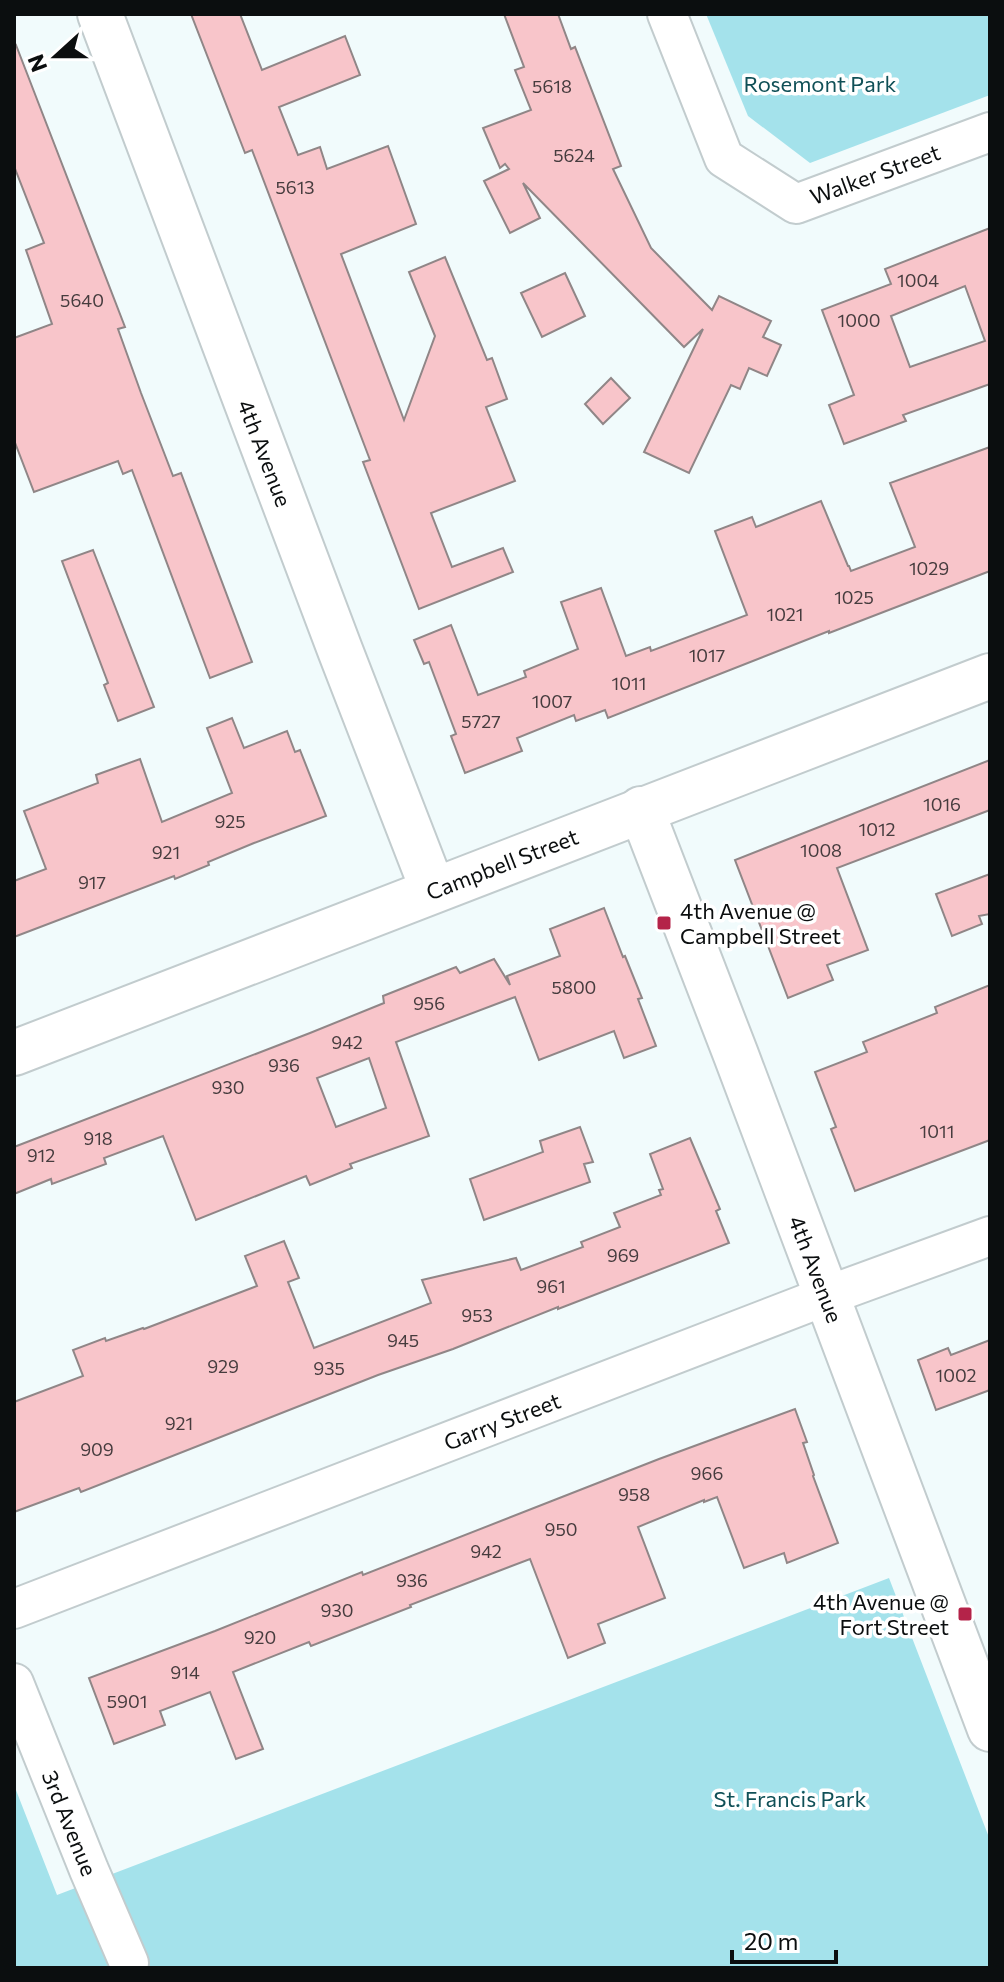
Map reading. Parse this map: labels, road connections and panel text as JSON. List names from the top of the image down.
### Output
{
  "streets": {
    "street": [
      "Walker Street",
      "4th Avenue",
      "Campbell Street",
      "Garry Street",
      "3rd Avenue"
    ]
  },
  "crossings": [
    ["4th Avenue", "Campbell Street"],
    ["4th Avenue", "Garry Street"]
  ],
  "parks": ["Rosemont Park", "St. Francis Park"],
  "places": {
    "transit": ["4th Avenue @ Campbell Street", "4th Avenue @ Fort Street"]
  },
  "house_numbers": [
    "5618",
    "5624",
    "5613",
    "1004",
    "5640",
    "1000",
    "1029",
    "1025",
    "1021",
    "1017",
    "1011",
    "1007",
    "5727",
    "1016",
    "925",
    "1012",
    "1008",
    "921",
    "917",
    "5800",
    "956",
    "942",
    "936",
    "930",
    "1011",
    "918",
    "912",
    "969",
    "961",
    "953",
    "945",
    "929",
    "935",
    "1002",
    "921",
    "909",
    "966",
    "958",
    "950",
    "942",
    "936",
    "930",
    "920",
    "914",
    "5901"
  ],
  "scale_bar": "20 m",
  "north": "left"
}
